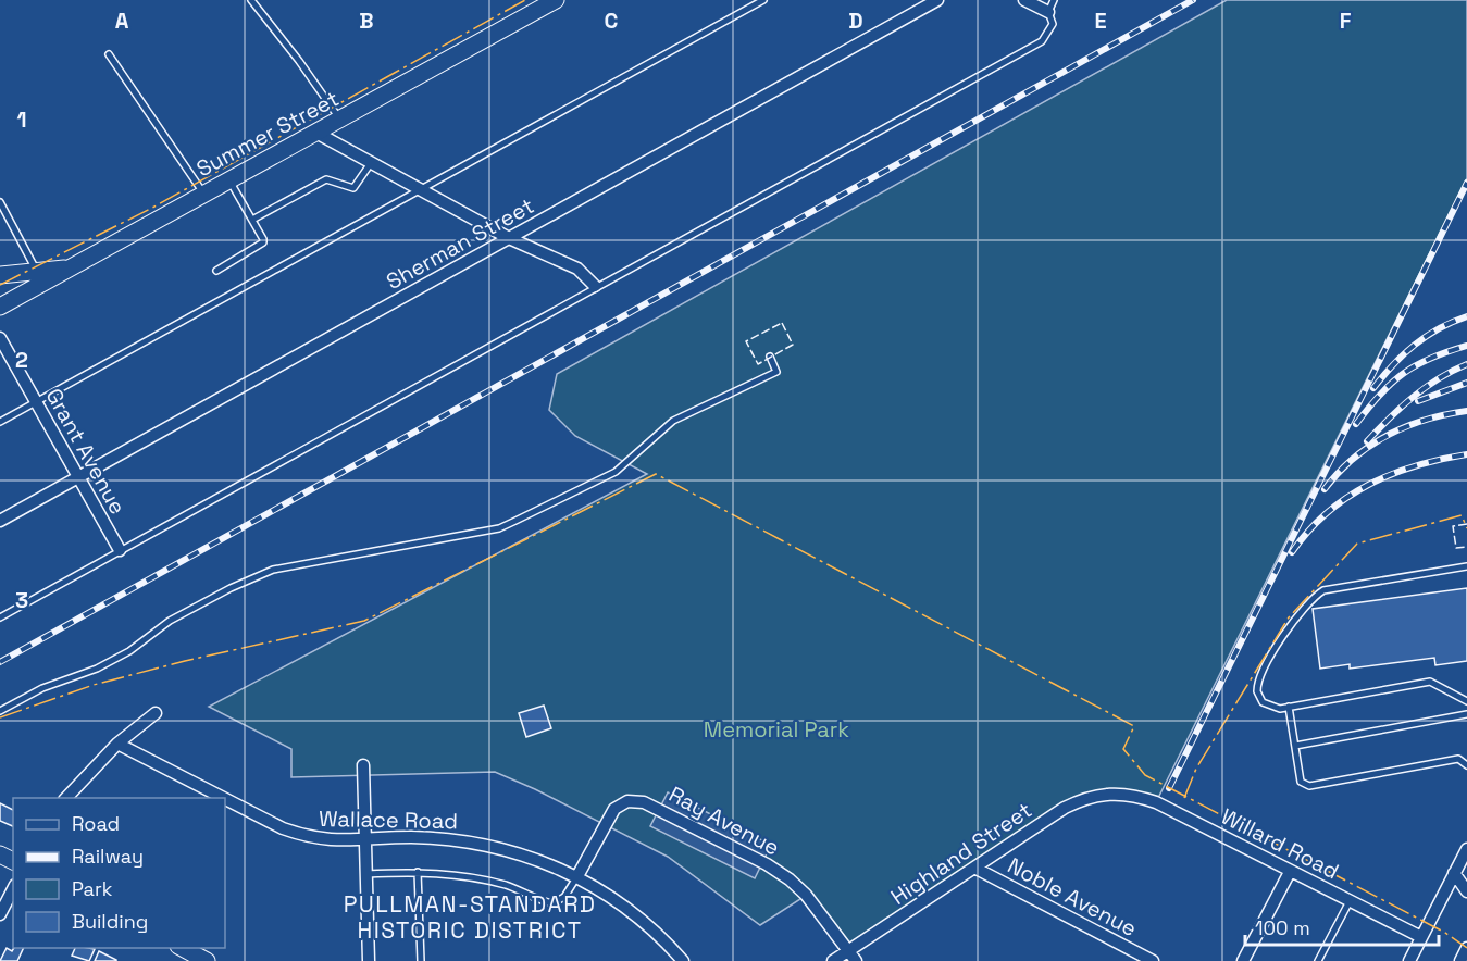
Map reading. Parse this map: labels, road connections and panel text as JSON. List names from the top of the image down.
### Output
{
  "streets": {
    "street": [
      "Summer Street",
      "Sherman Street",
      "Grant Avenue",
      "Wallace Road",
      "Ray Avenue",
      "Willard Road",
      "Highland Street",
      "Noble Avenue"
    ]
  },
  "crossings": [
    ["Sherman Street", "Grant Avenue"],
    ["Wallace Road", "Ray Avenue"],
    ["Ray Avenue", "Highland Street"],
    ["Willard Road", "Highland Street"],
    ["Highland Street", "Noble Avenue"]
  ],
  "districts": ["PULLMAN-STANDARD HISTORIC DISTRICT"],
  "parks": ["Memorial Park"],
  "legend": [
    "Road",
    "Railway",
    "Park",
    "Building"
  ],
  "scale_bar": "100 m",
  "grid": {
    "columns": [
      "A",
      "B",
      "C",
      "D",
      "E",
      "F"
    ],
    "rows": ["1", "2", "3"]
  }
}
